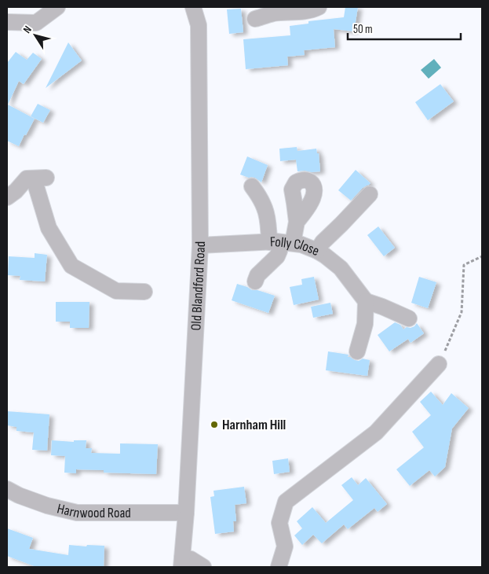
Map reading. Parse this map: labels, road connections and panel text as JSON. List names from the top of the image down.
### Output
{
  "streets": {
    "street": ["Folly Close", "Old Blandford Road", "Harnwood Road"]
  },
  "crossings": [
    ["Folly Close", "Old Blandford Road"],
    ["Old Blandford Road", "Harnwood Road"]
  ],
  "places": ["Harnham Hill"],
  "scale_bar": "50 m",
  "north": "top left"
}
